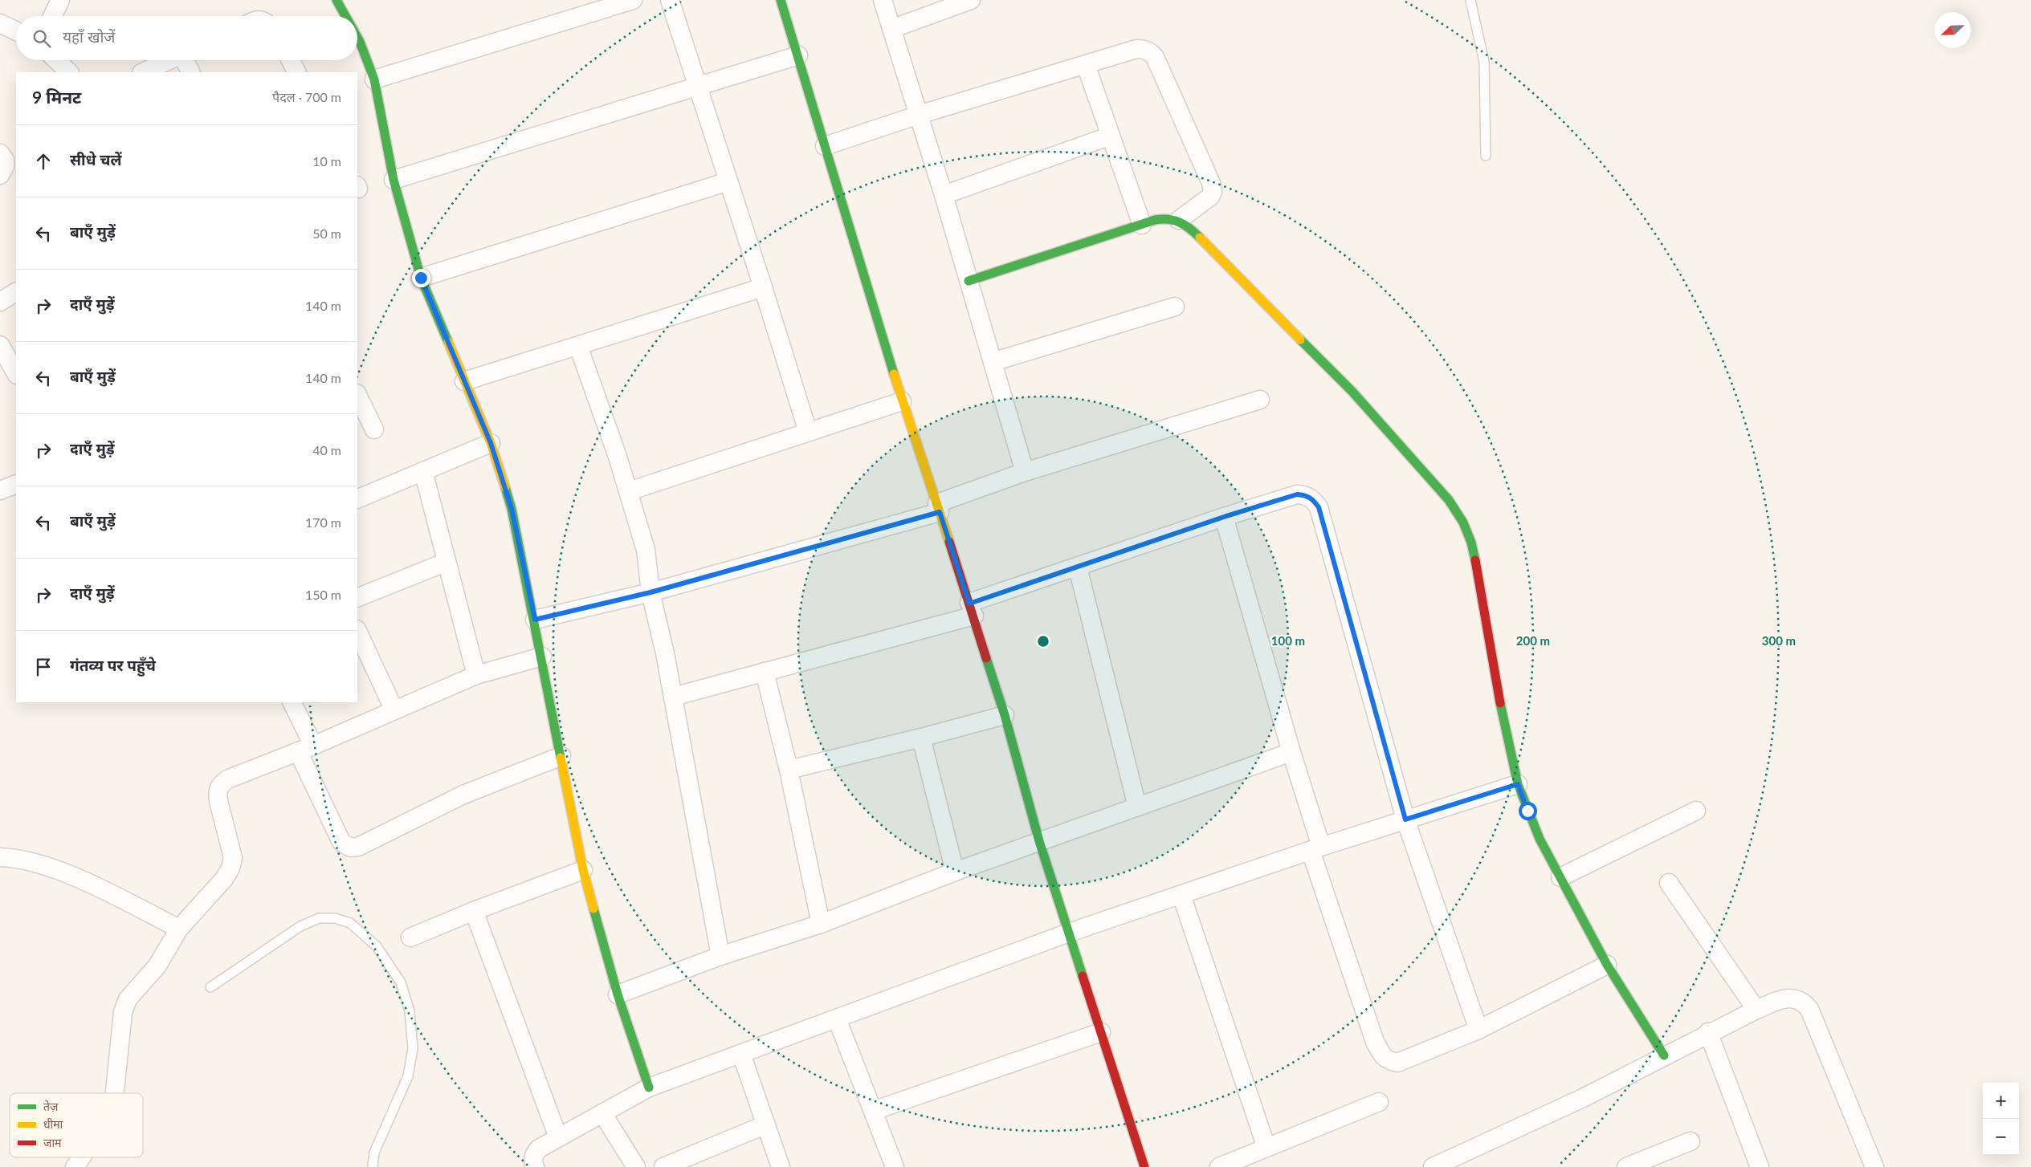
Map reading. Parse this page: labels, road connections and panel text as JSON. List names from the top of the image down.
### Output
{
  "legend": ["तेज़", "धीमा", "जाम"],
  "north": "bottom left",
  "page": {
    "search": "यहाँ खोजें",
    "heading": ["9 मिनट", "पैदल · 700 m"],
    "list": [
      ["सीधे चलें", "10 m"],
      ["बाएँ मुड़ें", "50 m"],
      ["दाएँ मुड़ें", "140 m"],
      ["बाएँ मुड़ें", "140 m"],
      ["दाएँ मुड़ें", "40 m"],
      ["बाएँ मुड़ें", "170 m"],
      ["दाएँ मुड़ें", "150 m"],
      "गंतव्य पर पहुँचे"
    ],
    "map_buttons": ["+", "−"]
  },
  "rings": ["100 m", "200 m", "300 m"]
}
